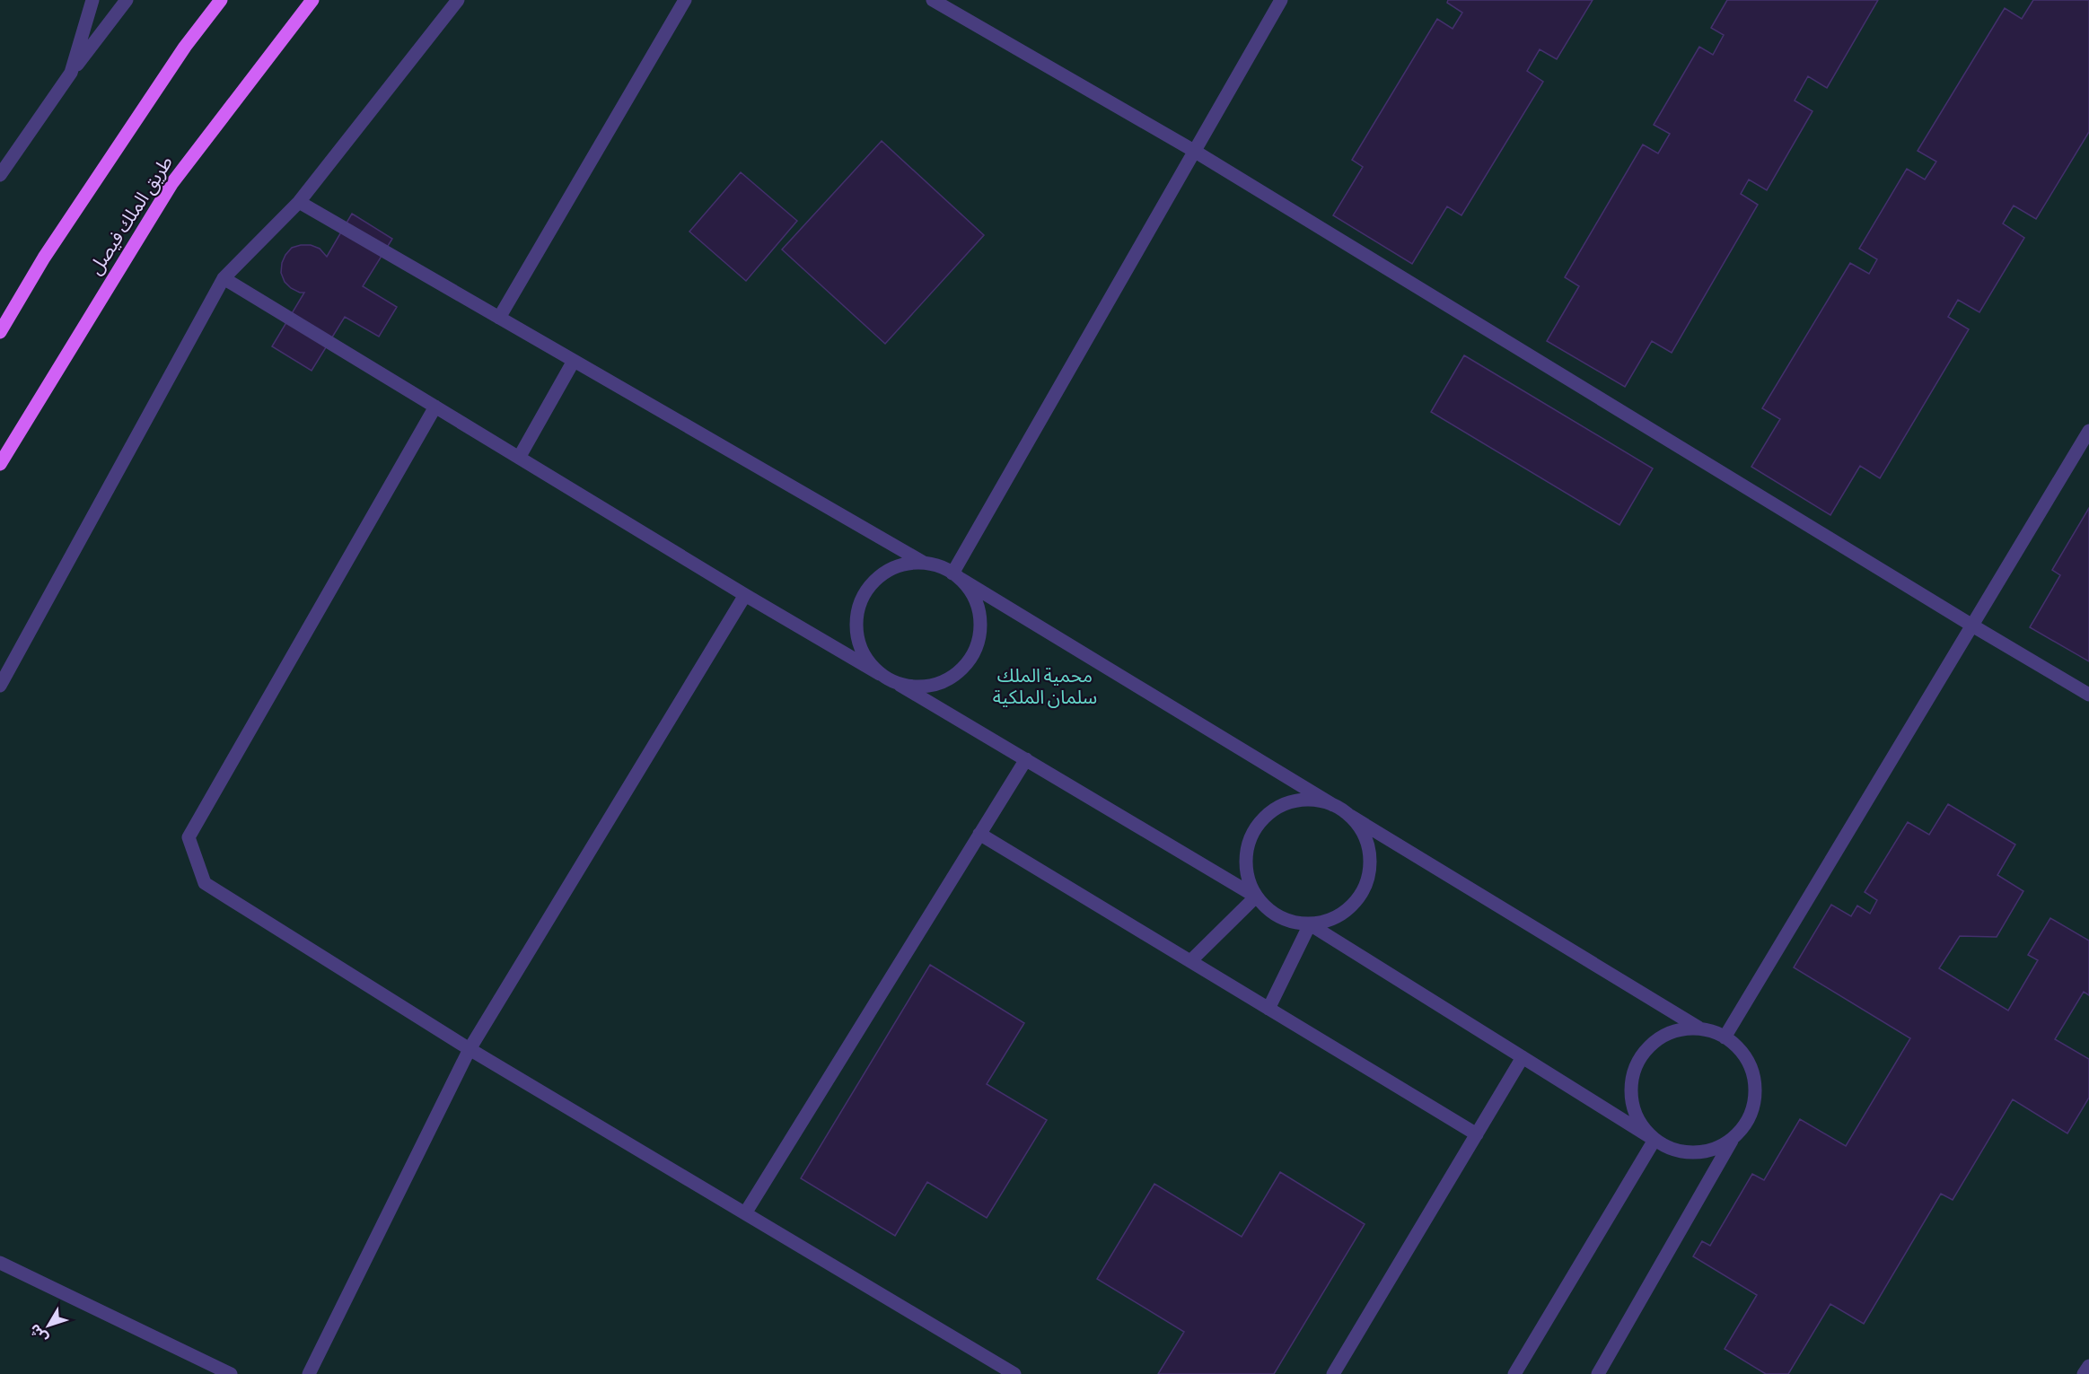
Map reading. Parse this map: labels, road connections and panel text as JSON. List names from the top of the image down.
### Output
{
  "streets": {
    "main road": ["طريق الملك فيصل"]
  },
  "parks": ["محمية الملك سلمان الملكية"],
  "north": "bottom left"
}
